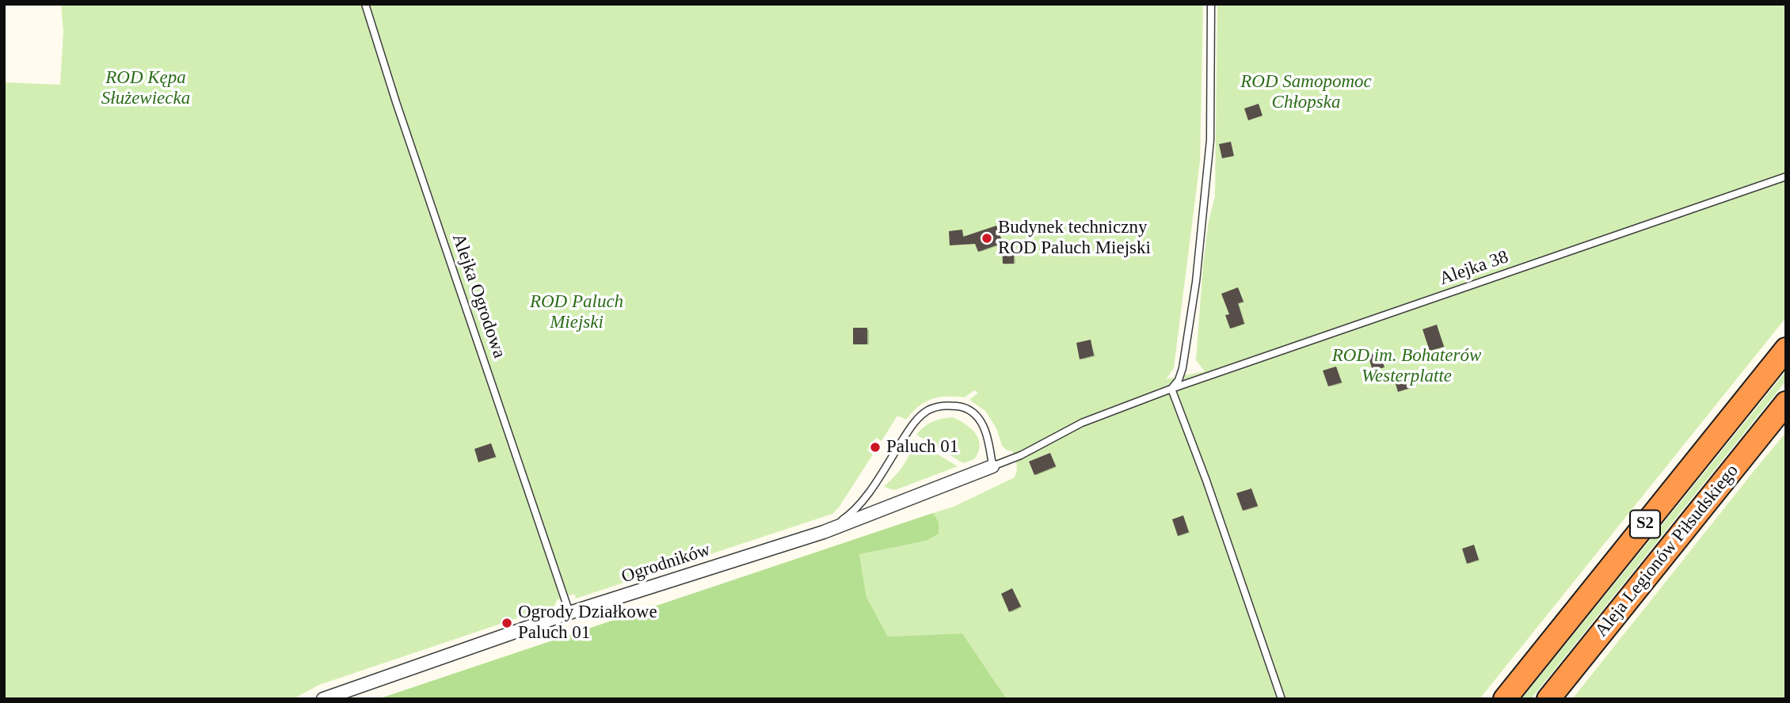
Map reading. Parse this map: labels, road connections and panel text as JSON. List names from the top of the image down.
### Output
{
  "streets": {
    "highway": ["S2", "Aleja Legionów Piłsudskiego"],
    "street": ["Ogrodników"],
    "lane": ["Alejka 38", "Alejka Ogrodowa"]
  },
  "crossings": [
    ["Alejka 38", "Ogrodników"],
    ["Alejka Ogrodowa", "Ogrodników"]
  ],
  "parks": [
    "ROD Kępa Służewiecka",
    "ROD Samopomoc Chłopska",
    "ROD Paluch Miejski",
    "ROD im. Bohaterów Westerplatte"
  ],
  "places": ["Budynek techniczny ROD Paluch Miejski", "Paluch 01", "Ogrody Działkowe Paluch 01"]
}
